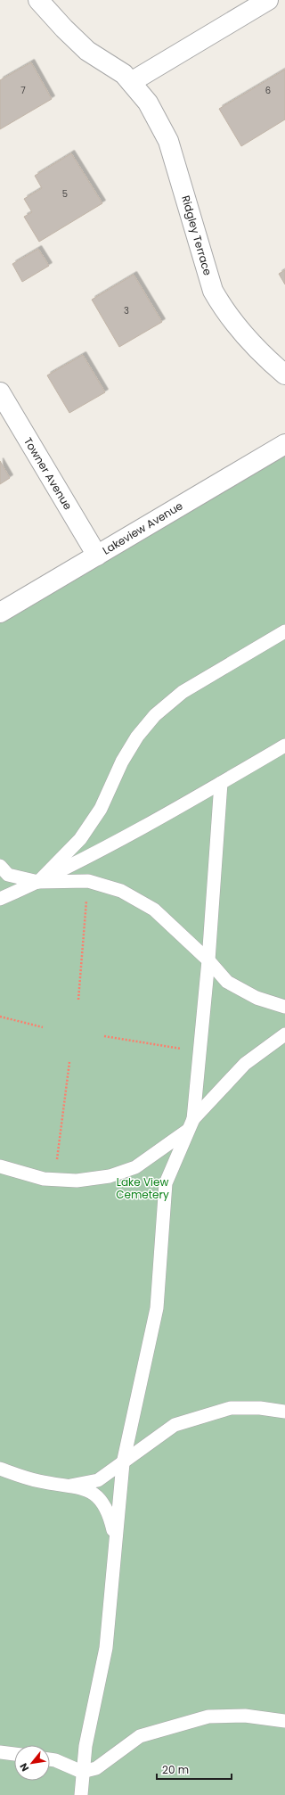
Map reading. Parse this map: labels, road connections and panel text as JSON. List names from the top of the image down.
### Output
{
  "streets": {
    "street": ["Ridgley Terrace", "Towner Avenue", "Lakeview Avenue"]
  },
  "crossings": [
    ["Towner Avenue", "Lakeview Avenue"]
  ],
  "parks": ["Lake View Cemetery"],
  "house_numbers": [
    "7",
    "6",
    "5",
    "3"
  ],
  "scale_bar": "20 m",
  "north": "bottom left"
}
